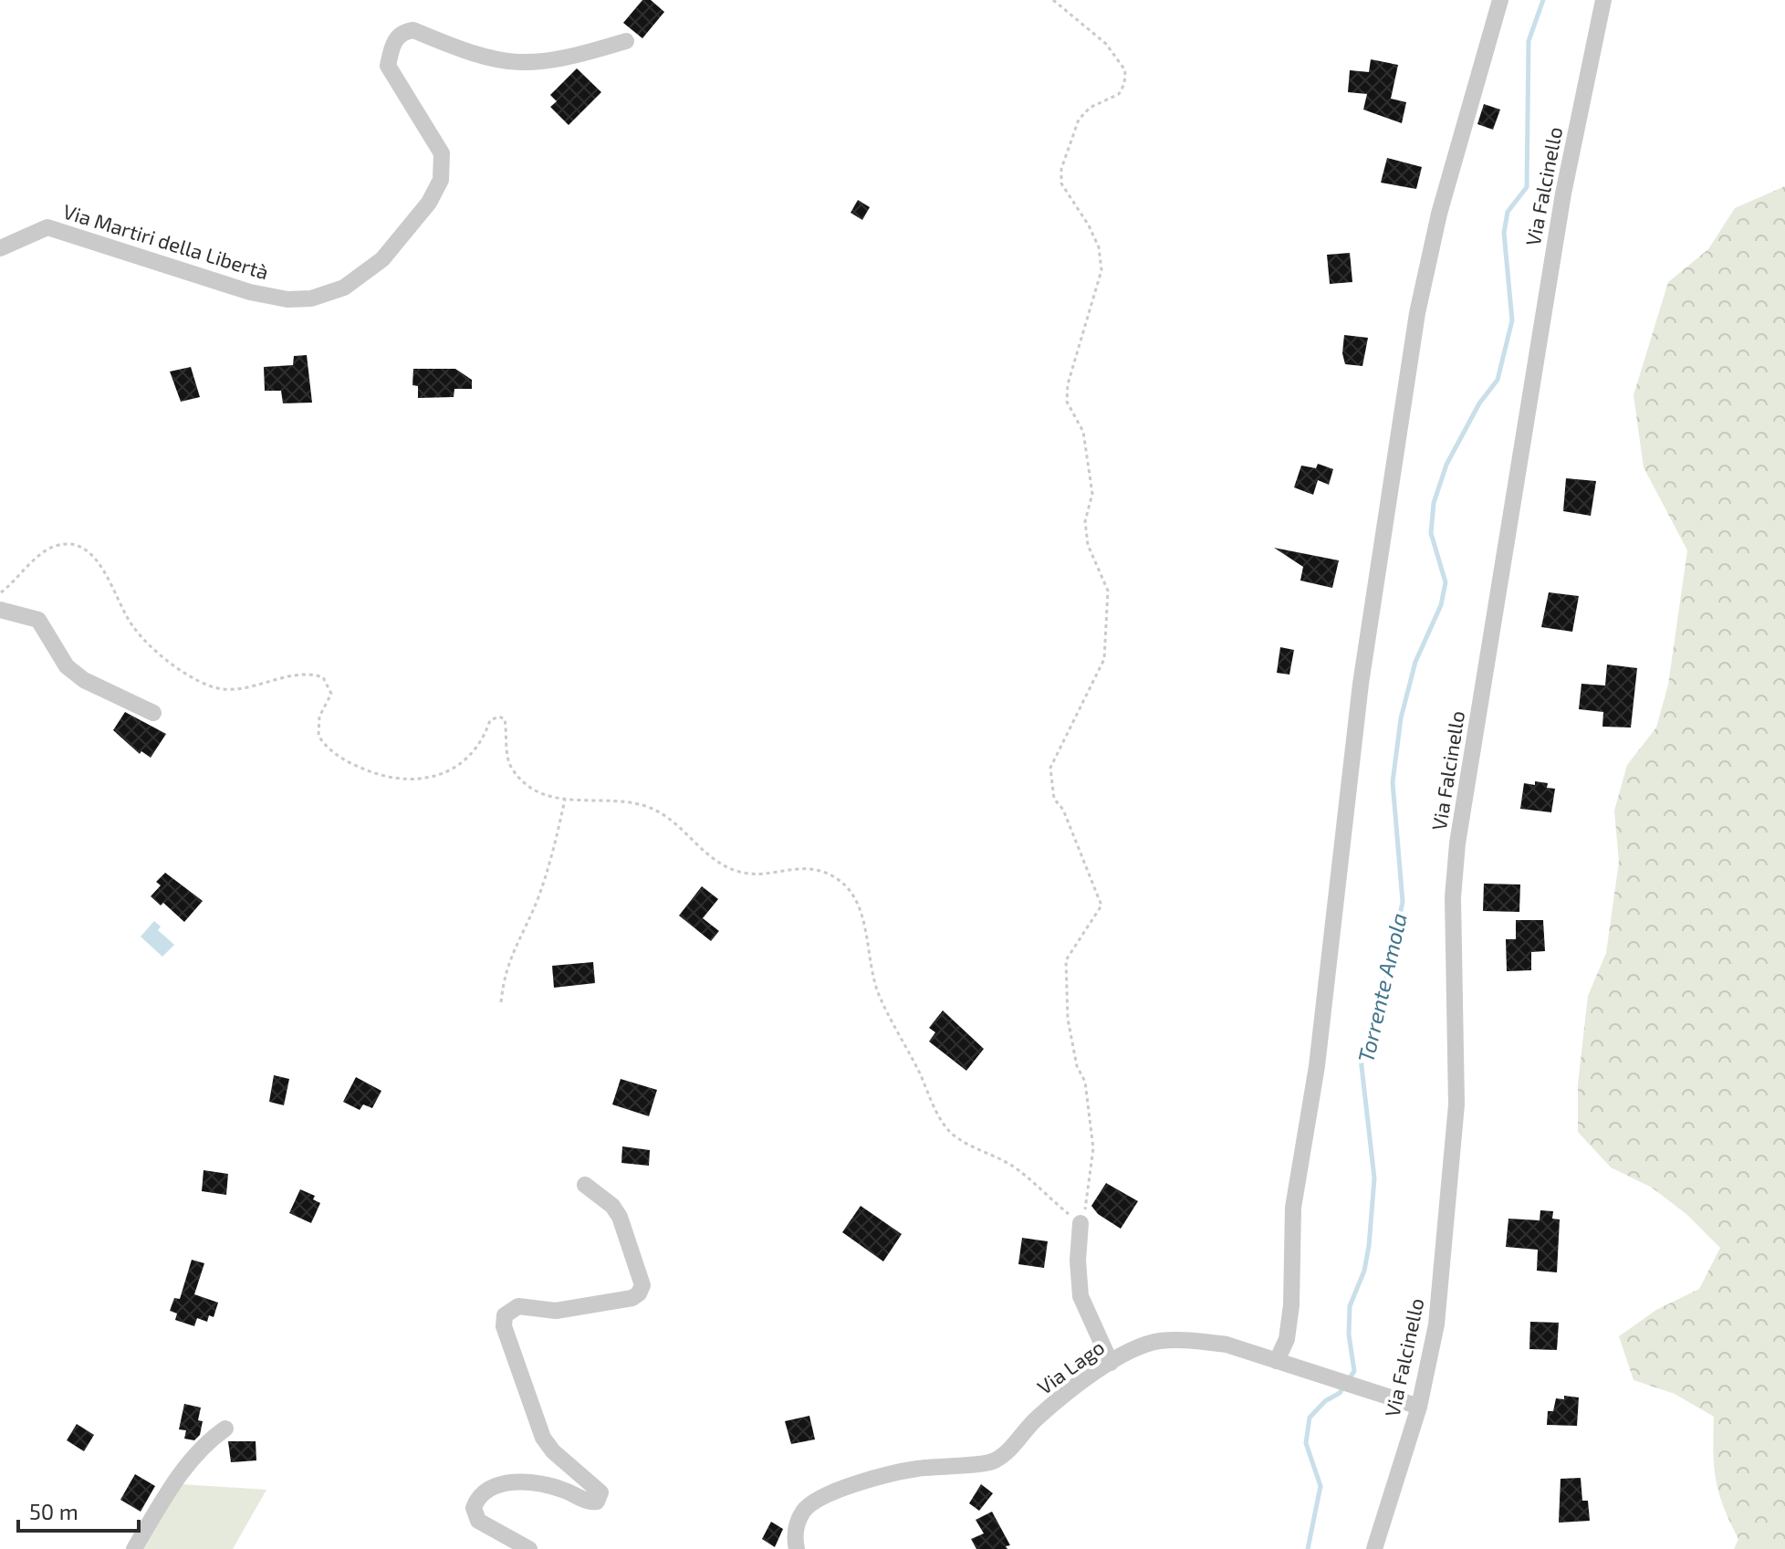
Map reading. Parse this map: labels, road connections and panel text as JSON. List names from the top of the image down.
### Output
{
  "streets": {
    "street": ["Via Falcinello", "Via Martiri della Libertà", "Via Lago"]
  },
  "crossings": [
    ["Via Falcinello", "Via Lago"]
  ],
  "water": ["Torrente Amola"],
  "scale_bar": "50 m"
}
